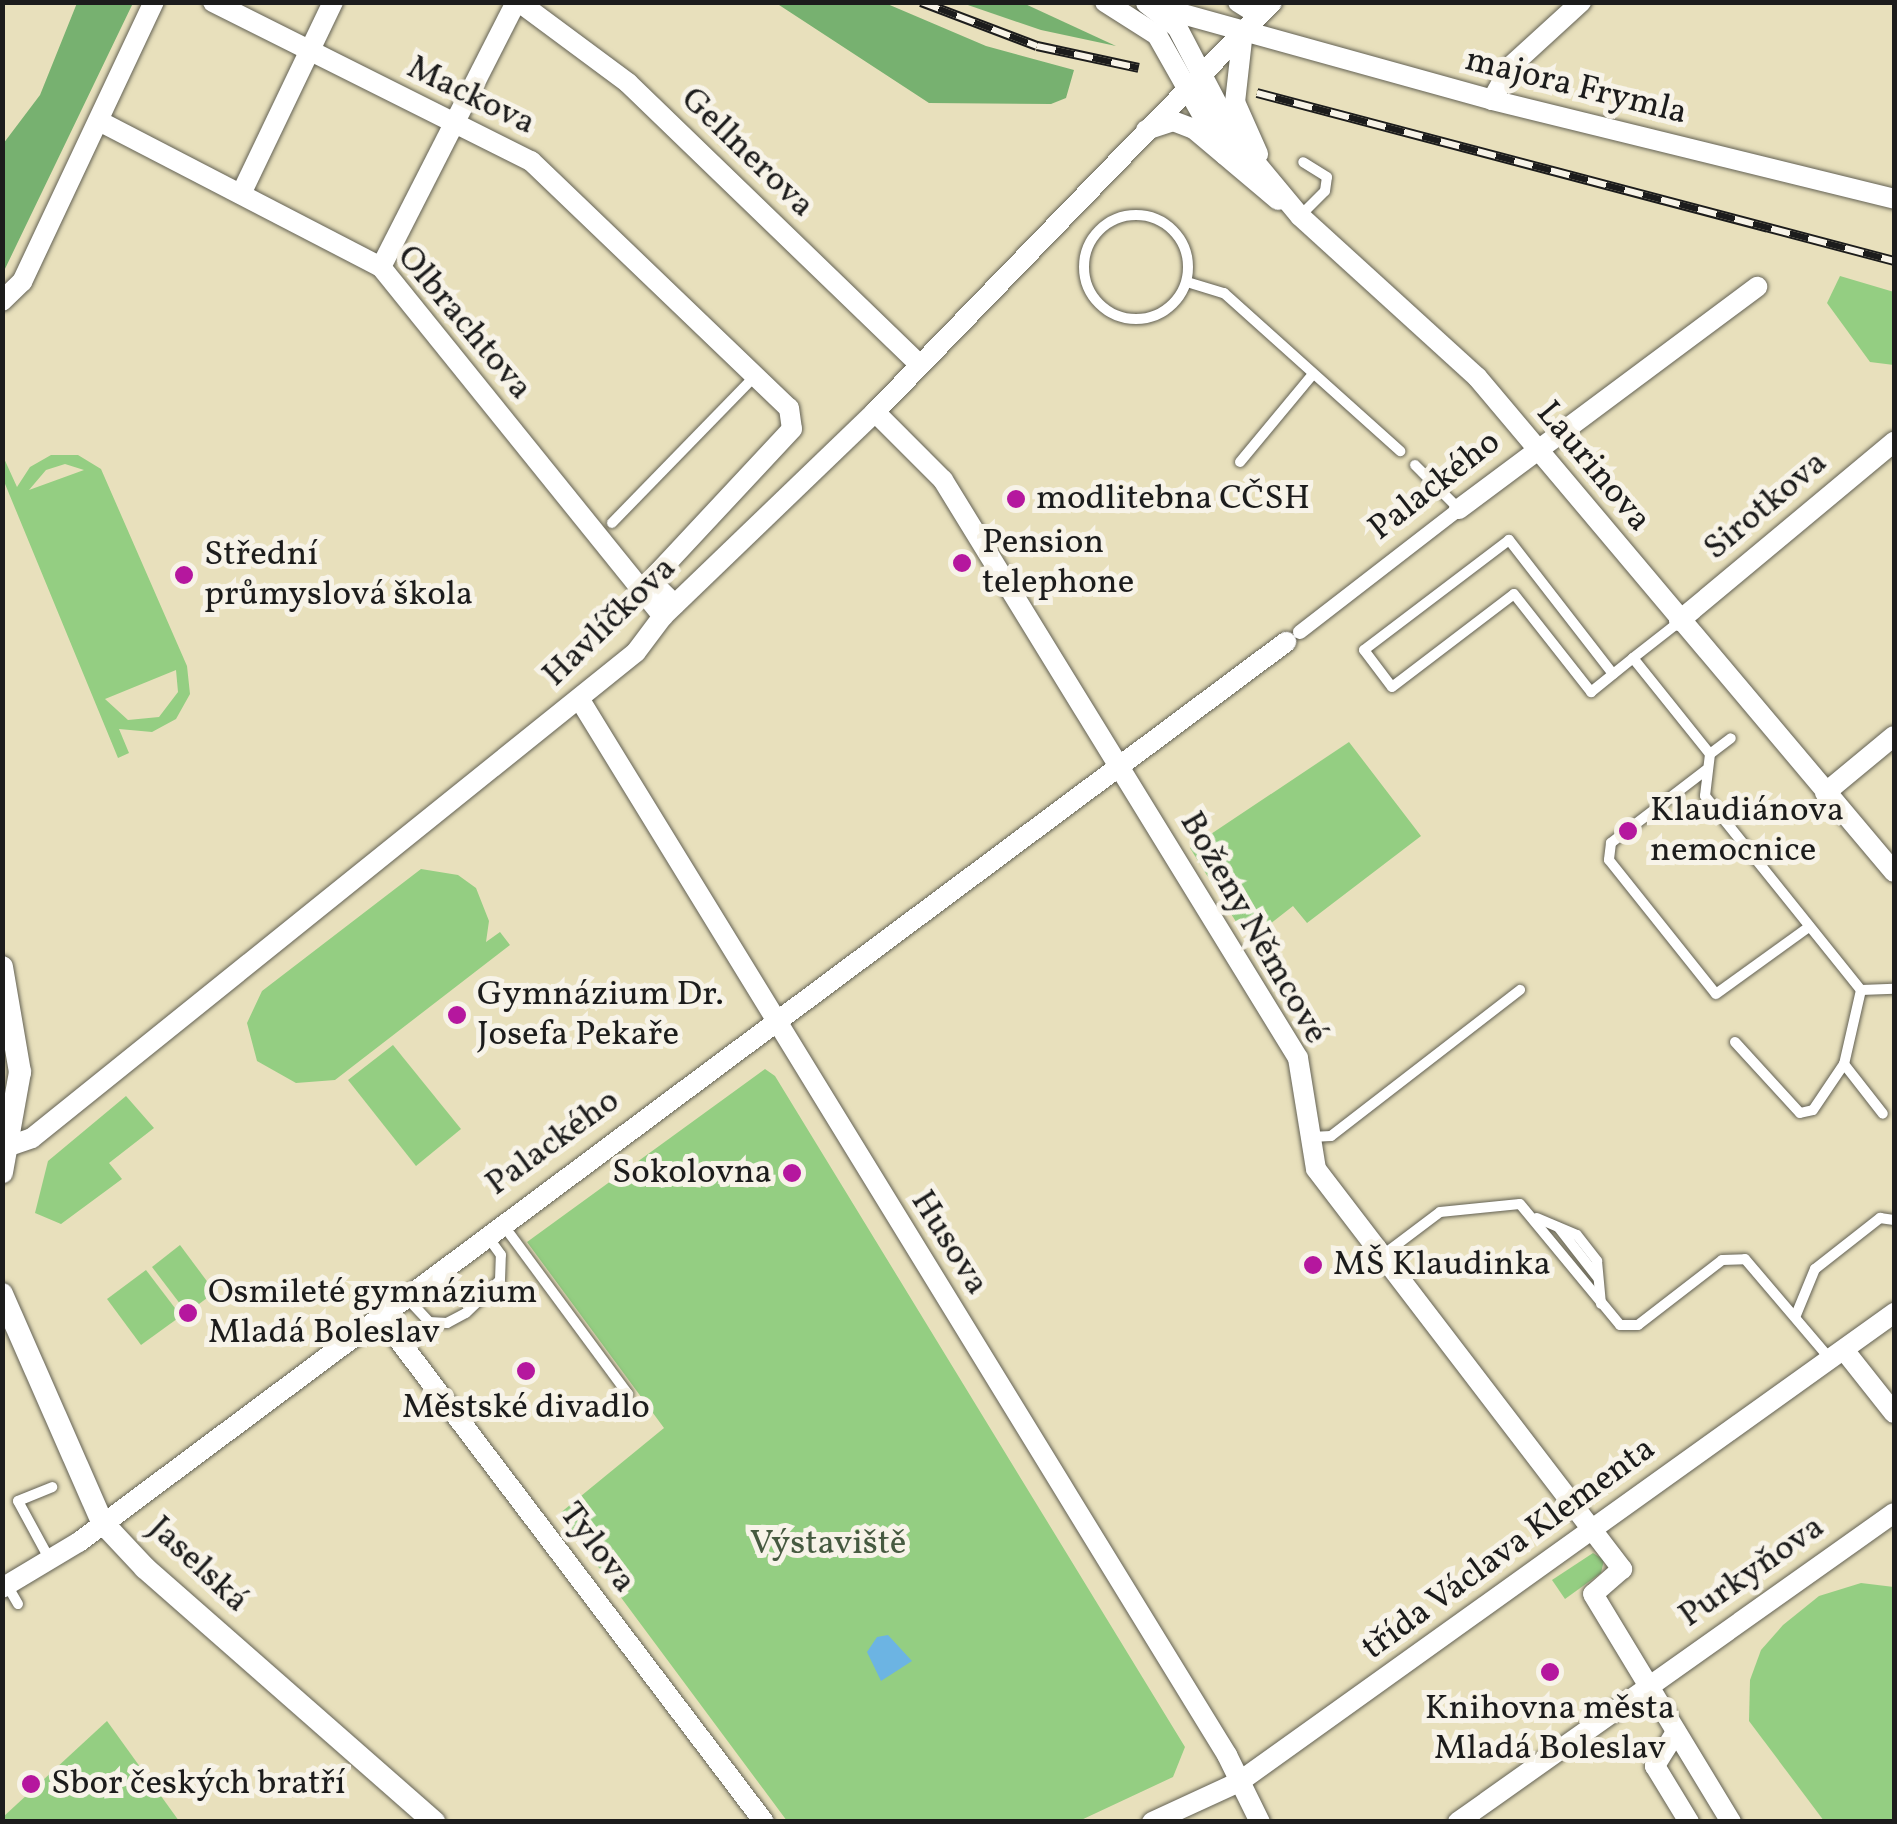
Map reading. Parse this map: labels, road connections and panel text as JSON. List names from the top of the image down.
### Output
{
  "streets": {
    "street": [
      "majora Frymla",
      "Mackova",
      "Gellnerova",
      "Olbrachtova",
      "Laurinova",
      "Palackého",
      "Sirotkova",
      "Havlíčkova",
      "Boženy Němcové",
      "Husova",
      "Tylova",
      "třída Václava Klementa",
      "Jaselská",
      "Purkyňova"
    ]
  },
  "crossings": [
    ["majora Frymla", "Havlíčkova"],
    ["Mackova", "Olbrachtova"],
    ["Mackova", "Havlíčkova"],
    ["Gellnerova", "Havlíčkova"],
    ["Olbrachtova", "Havlíčkova"],
    ["Laurinova", "Palackého"],
    ["Laurinova", "Sirotkova"],
    ["Laurinova", "Havlíčkova"],
    ["Palackého", "Boženy Němcové"],
    ["Palackého", "Husova"],
    ["Palackého", "Tylova"],
    ["Palackého", "Jaselská"],
    ["Havlíčkova", "Boženy Němcové"],
    ["Havlíčkova", "Husova"],
    ["Boženy Němcové", "třída Václava Klementa"],
    ["Boženy Němcové", "Purkyňova"],
    ["Husova", "třída Václava Klementa"]
  ],
  "parks": ["Výstaviště"],
  "places": [
    "modlitebna CČSH",
    "Pension telephone",
    "Střední průmyslová škola",
    "Klaudiánova nemocnice",
    "Gymnázium Dr. Josefa Pekaře",
    "Sokolovna",
    "MŠ Klaudinka",
    "Osmileté gymnázium Mladá Boleslav",
    "Městské divadlo",
    "Knihovna města Mladá Boleslav",
    "Sbor českých bratří"
  ]
}
